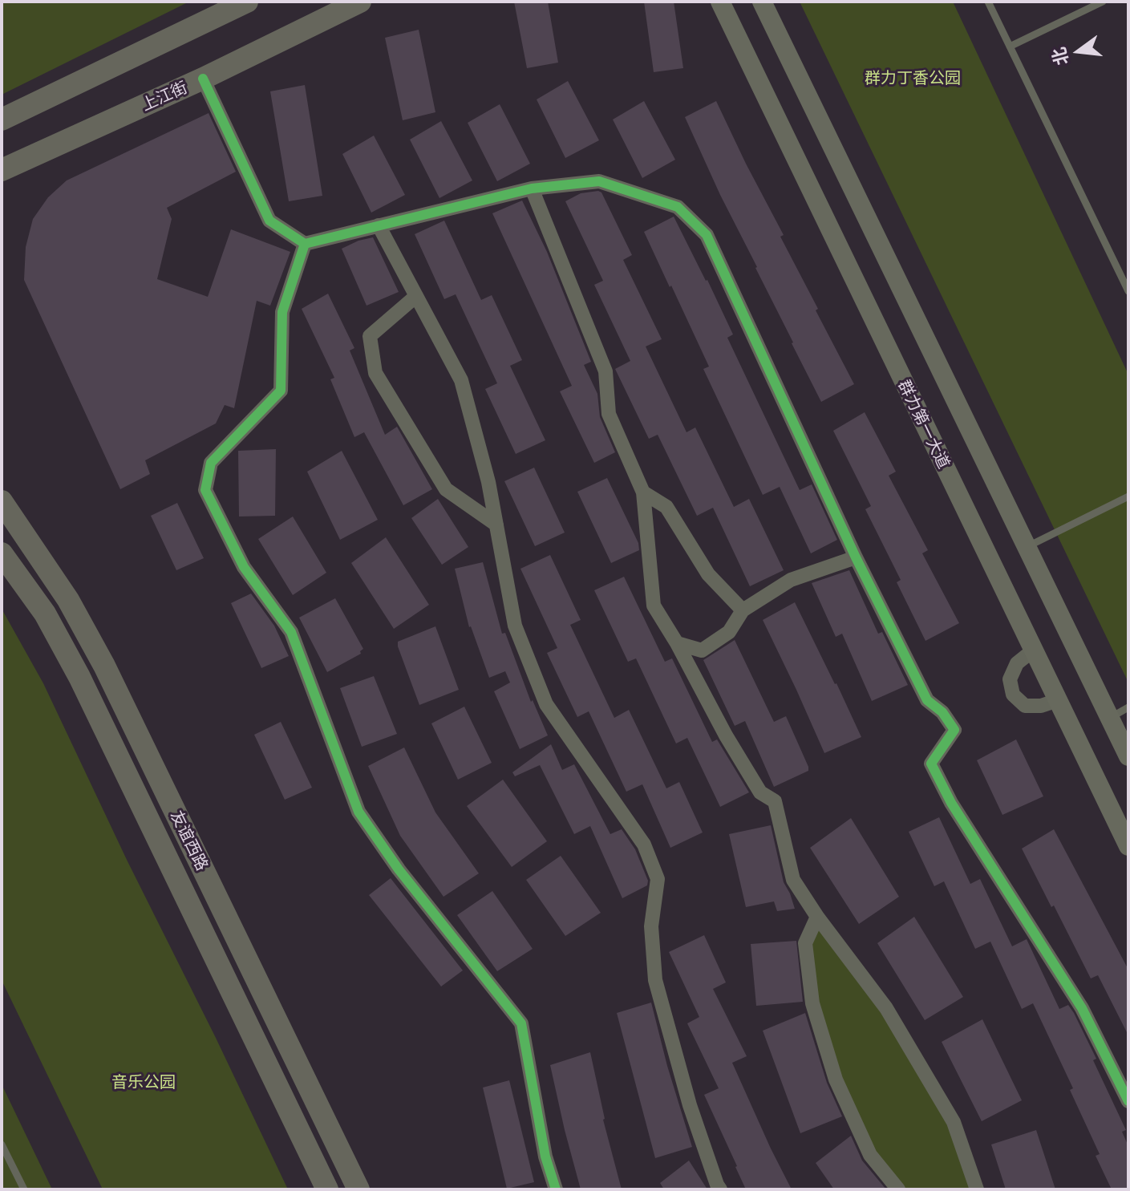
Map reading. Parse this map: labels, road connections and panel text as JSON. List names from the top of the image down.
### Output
{
  "streets": {
    "main road": ["上江街", "群力第一大道", "友谊西路"]
  },
  "parks": ["群力丁香公园", "音乐公园"],
  "north": "left"
}
